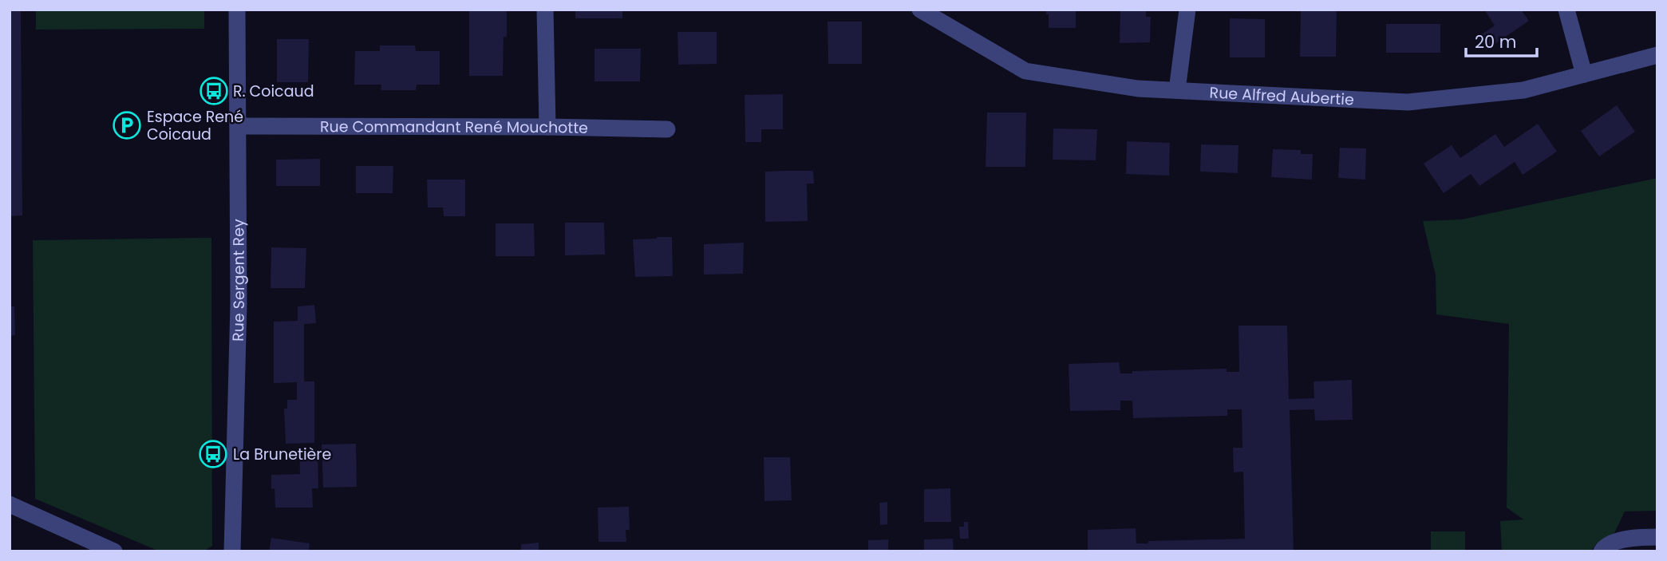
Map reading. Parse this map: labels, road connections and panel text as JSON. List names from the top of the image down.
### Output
{
  "streets": {
    "street": ["Rue Alfred Aubertie", "Rue Commandant René Mouchotte", "Rue Sergent Rey"]
  },
  "crossings": [
    ["Rue Commandant René Mouchotte", "Rue Sergent Rey"]
  ],
  "places": {
    "bus stop": ["R. Coicaud", "La Brunetière"],
    "parking": ["Espace René Coicaud"]
  },
  "scale_bar": "20 m"
}
